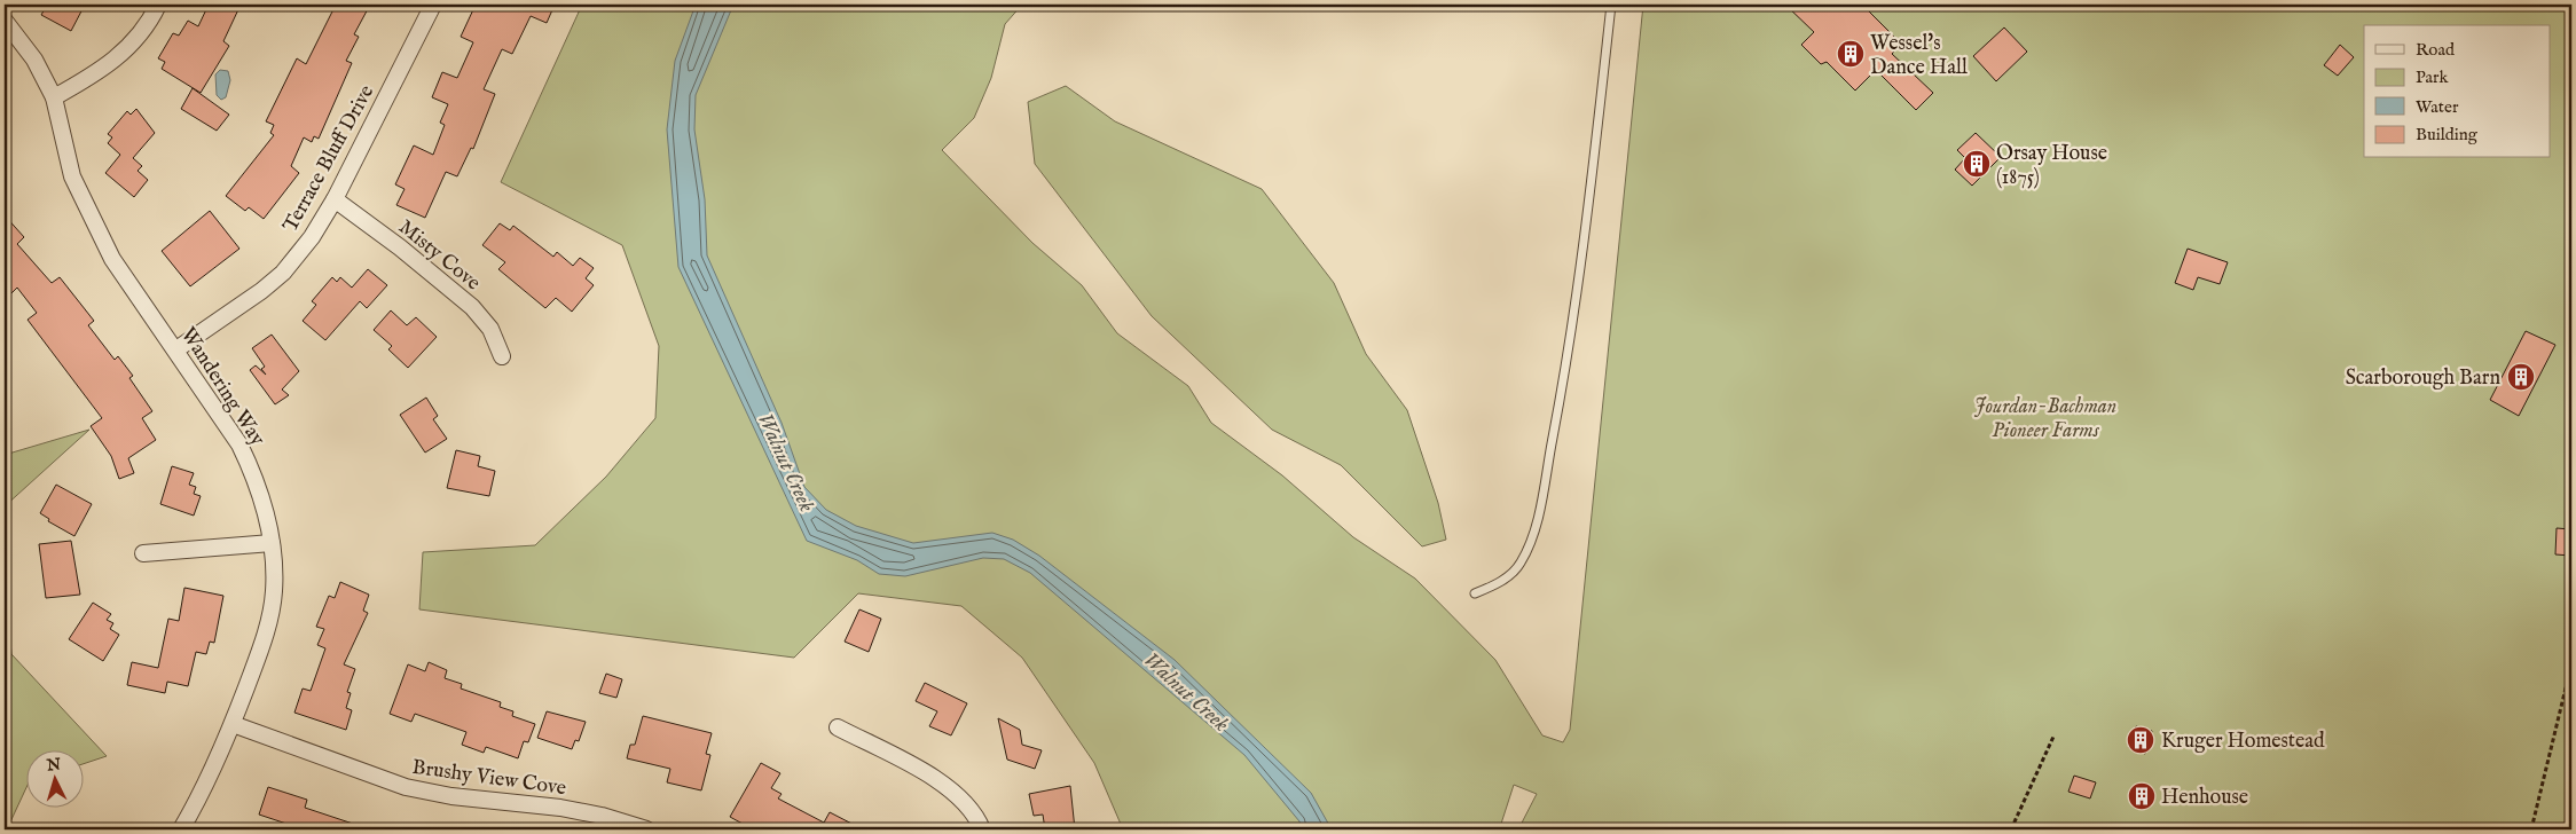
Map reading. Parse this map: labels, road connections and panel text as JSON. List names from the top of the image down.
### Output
{
  "streets": {
    "street": [
      "Terrace Bluff Drive",
      "Misty Cove",
      "Wandering Way",
      "Brushy View Cove"
    ]
  },
  "crossings": [
    ["Terrace Bluff Drive", "Misty Cove"],
    ["Terrace Bluff Drive", "Wandering Way"],
    ["Wandering Way", "Brushy View Cove"]
  ],
  "water": ["Walnut Creek"],
  "parks": ["Jourdan-Bachman Pioneer Farms"],
  "places": {
    "building": [
      "Wessel's Dance Hall",
      "Orsay House (1875)",
      "Scarborough Barn",
      "Kruger Homestead",
      "Henhouse"
    ]
  },
  "legend": [
    "Road",
    "Park",
    "Water",
    "Building"
  ],
  "north": "top"
}
